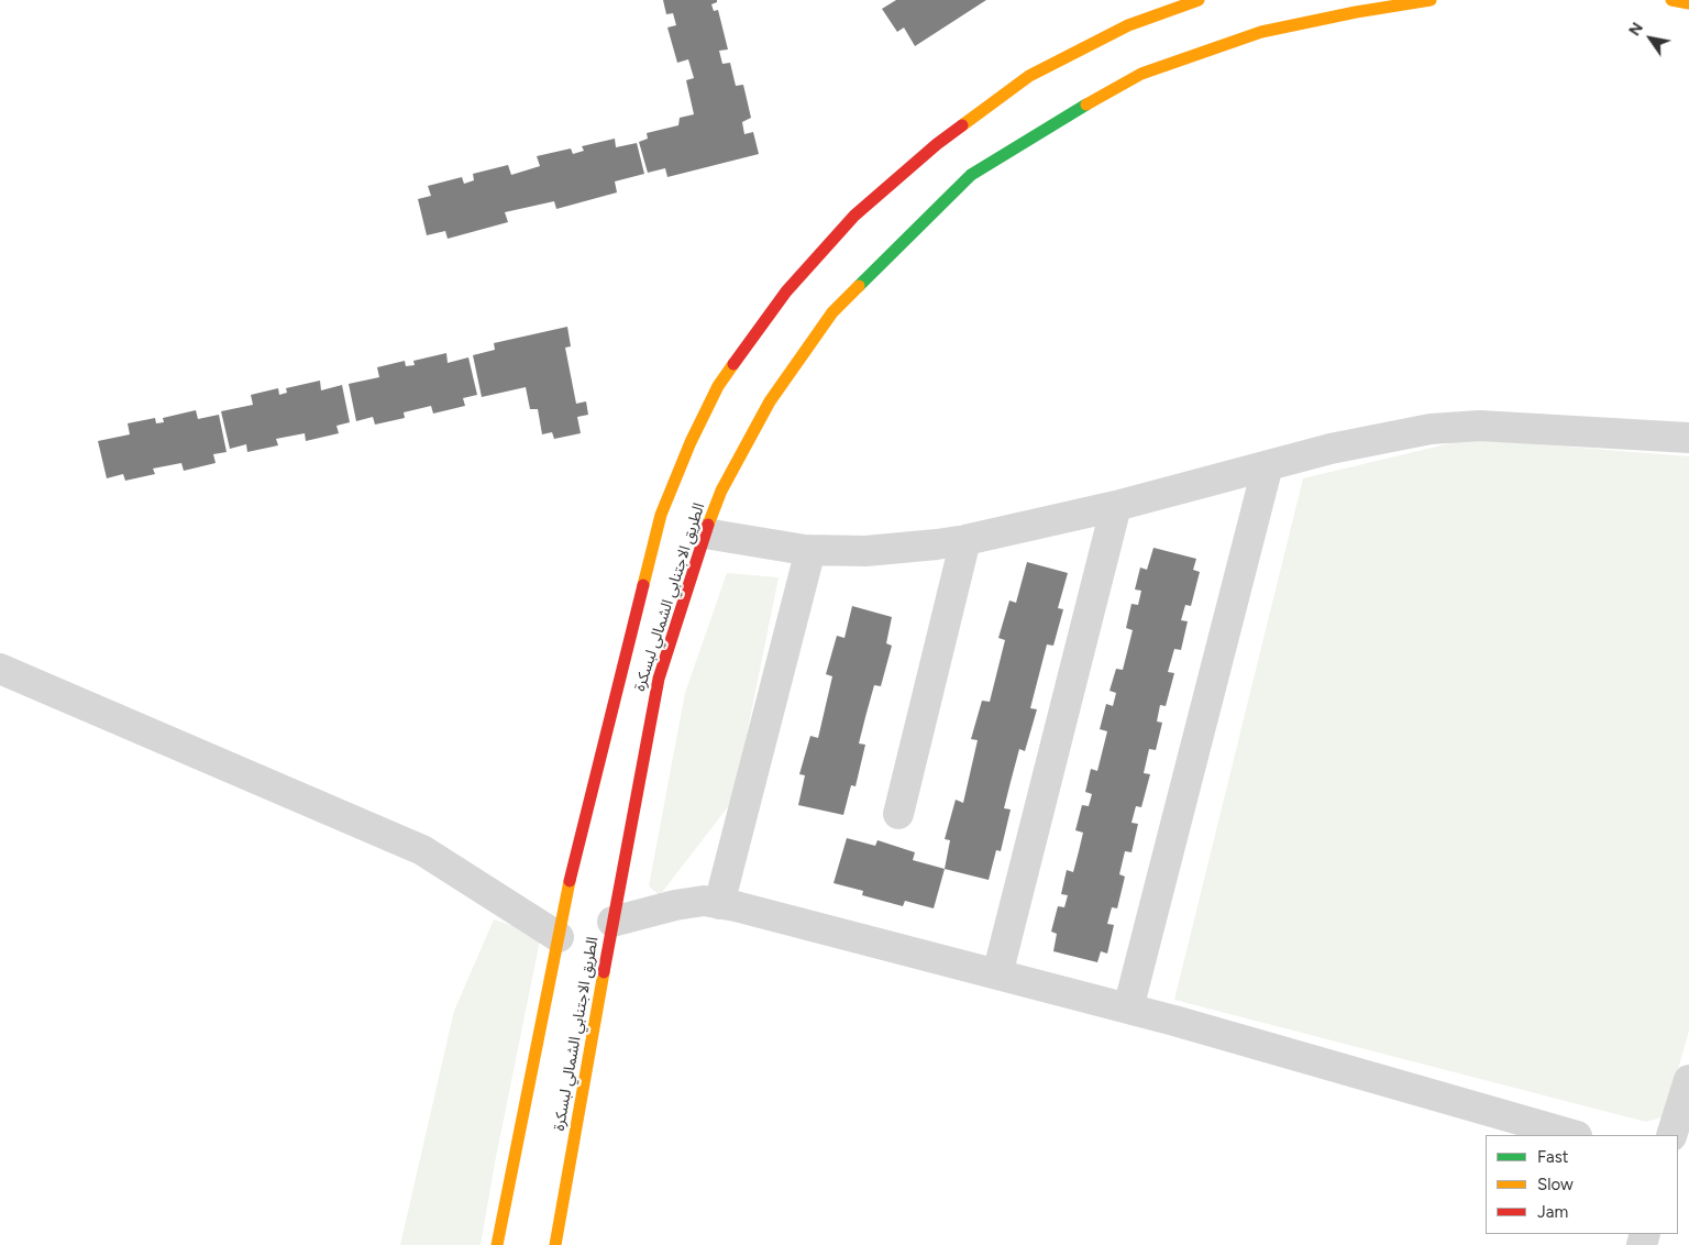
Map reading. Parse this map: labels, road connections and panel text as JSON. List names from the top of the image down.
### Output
{
  "streets": {
    "highway": ["الطريق الاجتنابي الشمالي لبسكرة"]
  },
  "legend": ["Fast", "Slow", "Jam"],
  "north": "top left"
}
